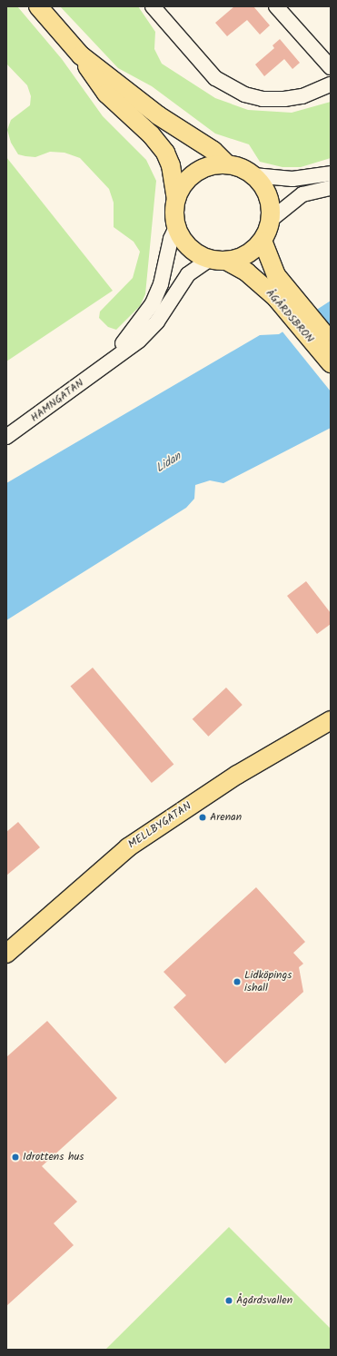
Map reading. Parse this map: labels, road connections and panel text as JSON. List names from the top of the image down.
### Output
{
  "streets": {
    "main road": ["ÅGÅRDSBRON", "MELLBYGATAN"],
    "street": ["HAMNGATAN"]
  },
  "water": ["Lidan"],
  "places": [
    "Arenan",
    "Lidköpings ishall",
    "Idrottens hus",
    "Ågårdsvallen"
  ]
}
